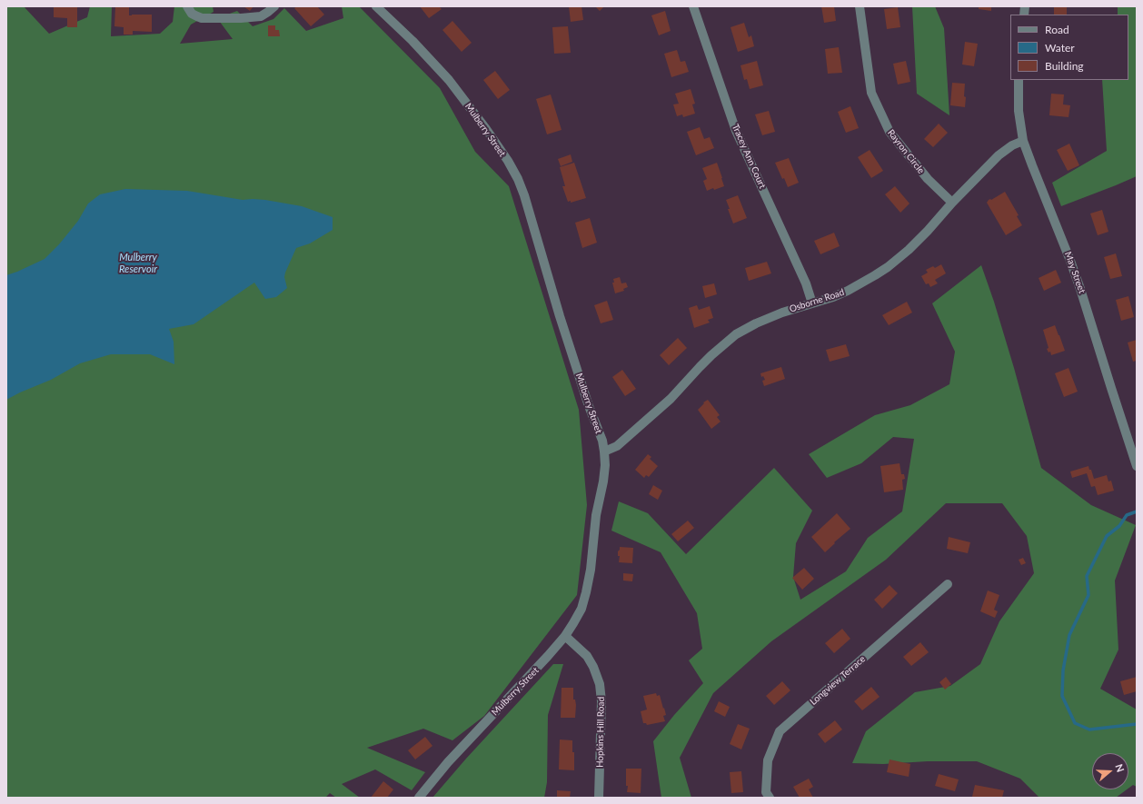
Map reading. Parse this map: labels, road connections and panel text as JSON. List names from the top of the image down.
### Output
{
  "streets": {
    "street": [
      "Mulberry Street",
      "Rayron Circle",
      "Tracey Ann Court",
      "May Street",
      "Osborne Road",
      "Longview Terrace",
      "Hopkins Hill Road"
    ]
  },
  "crossings": [
    ["Mulberry Street", "Osborne Road"],
    ["Mulberry Street", "Hopkins Hill Road"],
    ["Rayron Circle", "Osborne Road"],
    ["Tracey Ann Court", "Osborne Road"],
    ["May Street", "Osborne Road"]
  ],
  "water": ["Mulberry Reservoir"],
  "legend": ["Road", "Water", "Building"],
  "north": "right"
}
